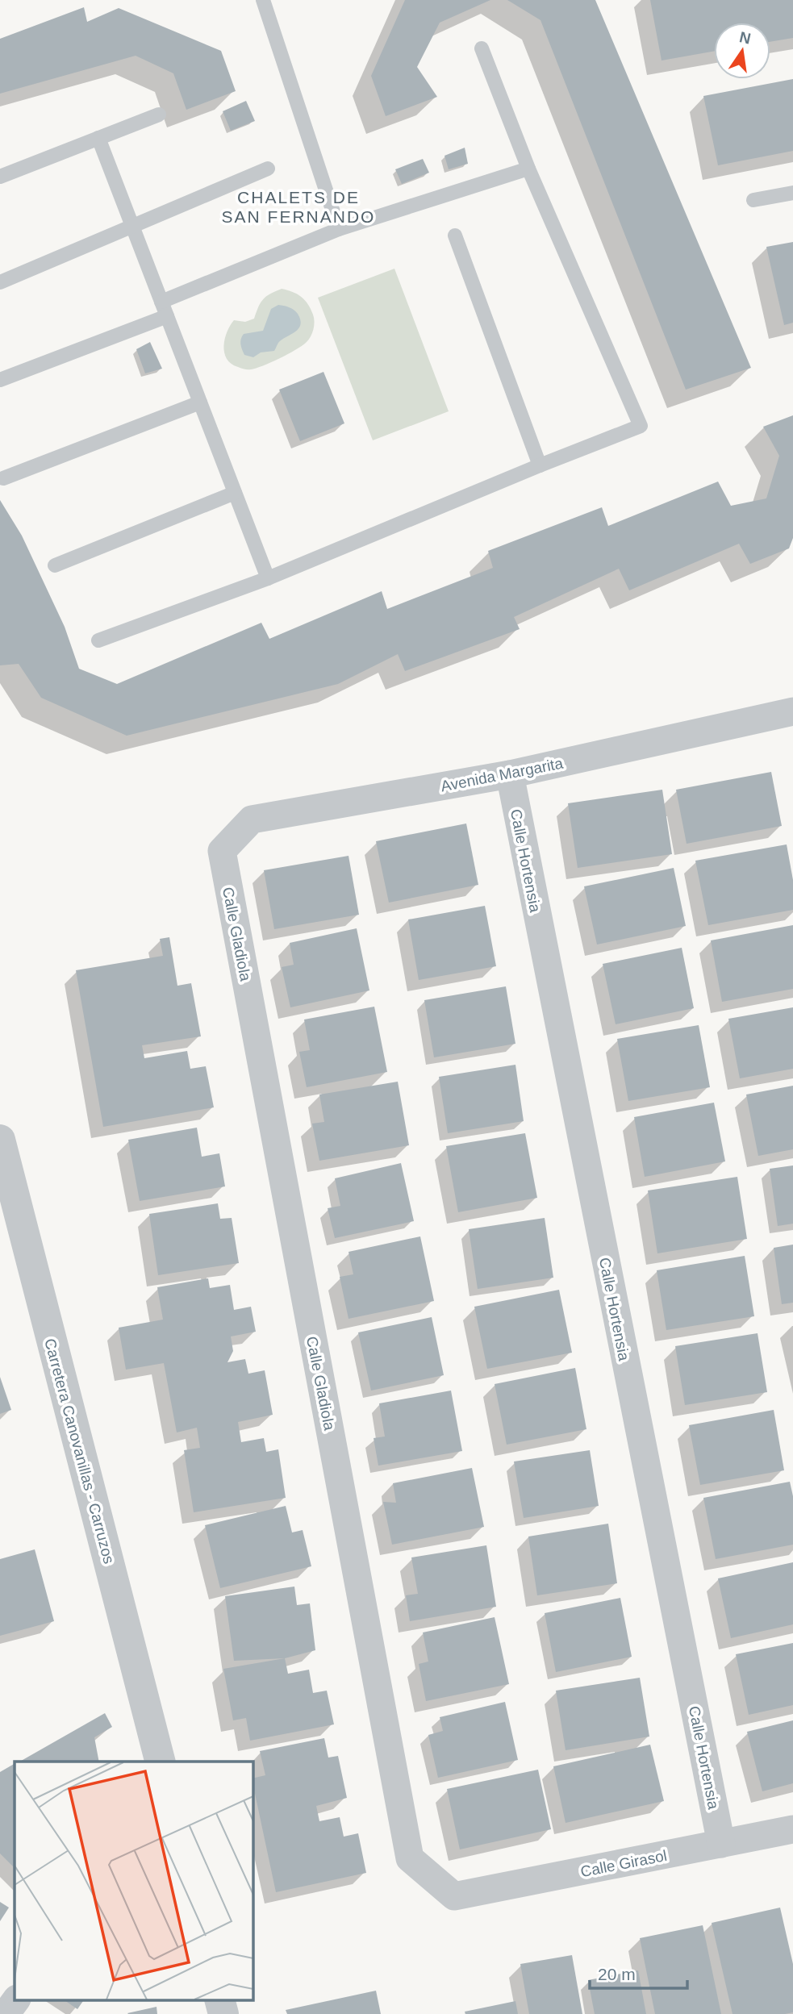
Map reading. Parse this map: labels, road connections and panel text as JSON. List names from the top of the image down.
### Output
{
  "streets": {
    "street": [
      "Avenida Margarita",
      "Calle Hortensia",
      "Calle Gladiola",
      "Carretera Canovanillas - Carruzos",
      "Calle Girasol"
    ]
  },
  "crossings": [
    ["Avenida Margarita", "Calle Hortensia"],
    ["Avenida Margarita", "Calle Gladiola"],
    ["Calle Hortensia", "Calle Girasol"],
    ["Calle Gladiola", "Calle Girasol"]
  ],
  "districts": ["CHALETS DE SAN FERNANDO"],
  "scale_bar": "20 m",
  "north": "top"
}
